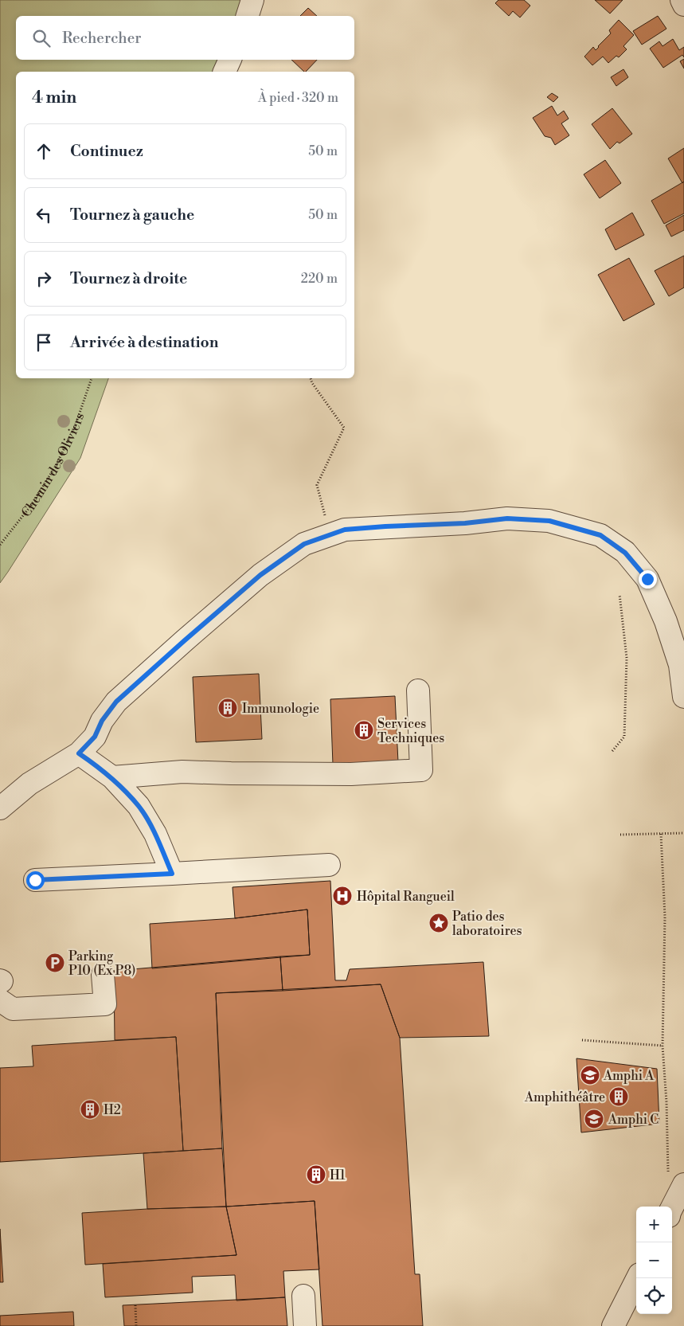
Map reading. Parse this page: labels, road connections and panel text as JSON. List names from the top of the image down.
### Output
{
  "streets": {
    "path": ["Chemin des Oliviers"]
  },
  "places": {
    "building": [
      "Immunologie",
      "Services Techniques",
      "Amphithéâtre",
      "H2",
      "H1"
    ],
    "hospital": ["Hôpital Rangueil"],
    "place": ["Patio des laboratoires"],
    "parking": ["Parking P10 (Ex P8)"],
    "school or university": ["Amphi A", "Amphi C"]
  },
  "page": {
    "search": "Rechercher",
    "heading": ["4 min", "À pied · 320 m"],
    "list": [
      ["Continuez", "50 m"],
      ["Tournez à gauche", "50 m"],
      ["Tournez à droite", "220 m"],
      "Arrivée à destination"
    ],
    "map_buttons": ["+", "−"]
  }
}
